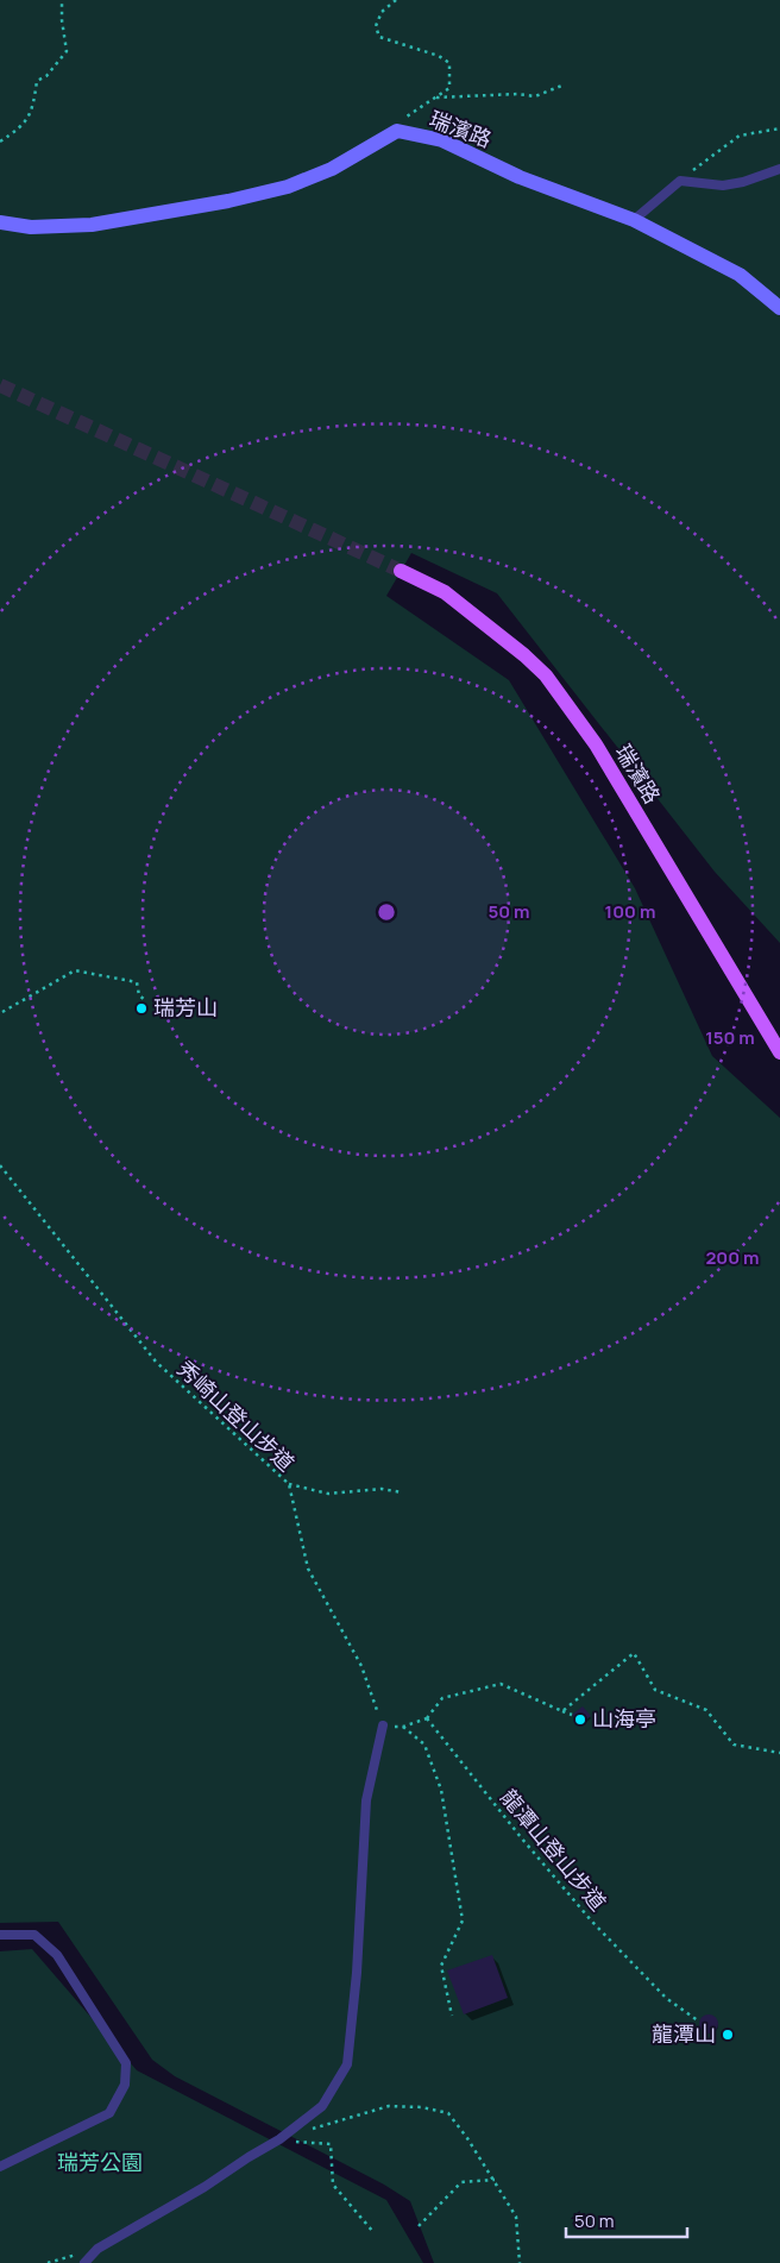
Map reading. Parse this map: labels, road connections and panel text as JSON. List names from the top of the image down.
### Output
{
  "streets": {
    "main road": ["瑞濱路"],
    "path": ["秀崎山登山步道", "龍潭山登山步道"]
  },
  "parks": ["瑞芳公園"],
  "places": ["瑞芳山", "山海亭", "龍潭山"],
  "scale_bar": "50 m",
  "rings": [
    "50 m",
    "100 m",
    "150 m",
    "200 m"
  ]
}
